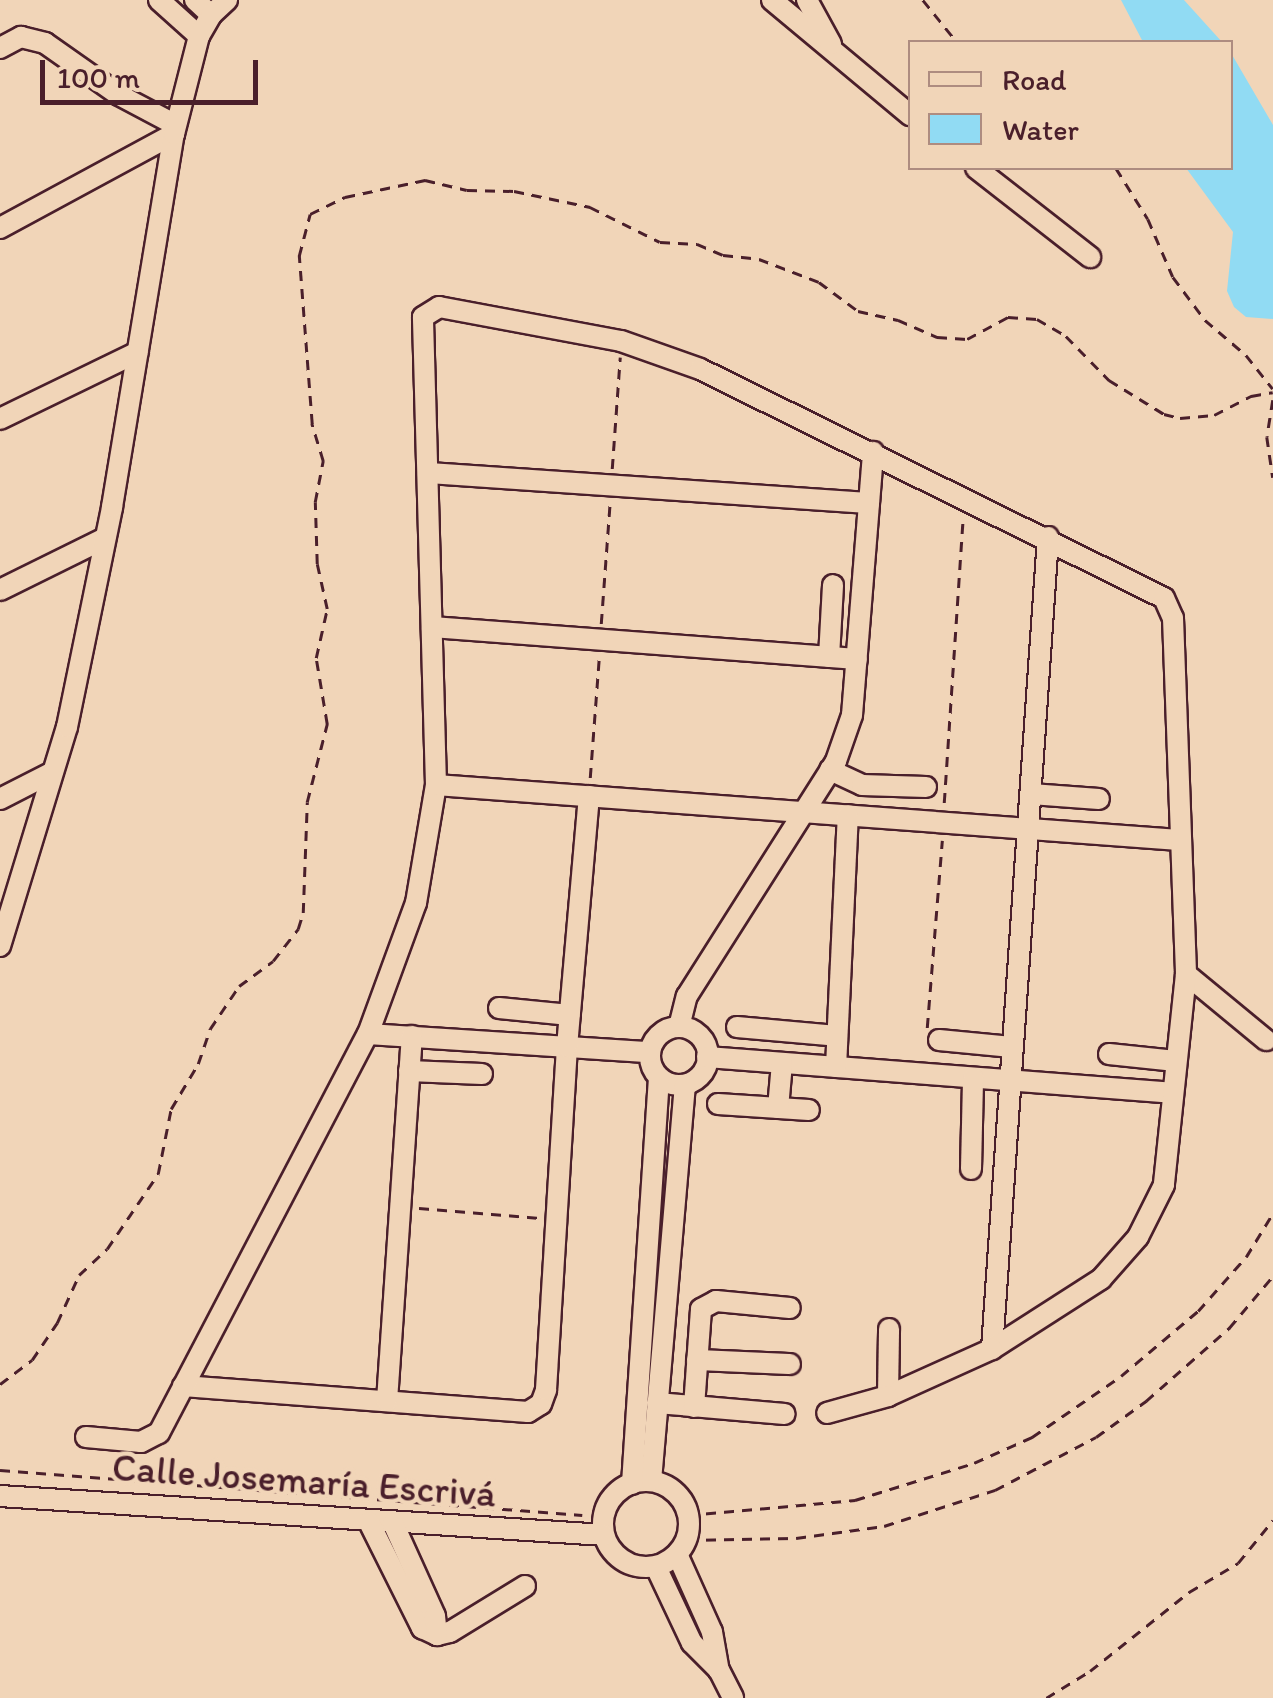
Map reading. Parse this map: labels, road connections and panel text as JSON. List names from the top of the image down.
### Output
{
  "streets": {
    "street": ["Calle Josemaría Escrivá"]
  },
  "legend": ["Road", "Water"],
  "scale_bar": "100 m"
}
